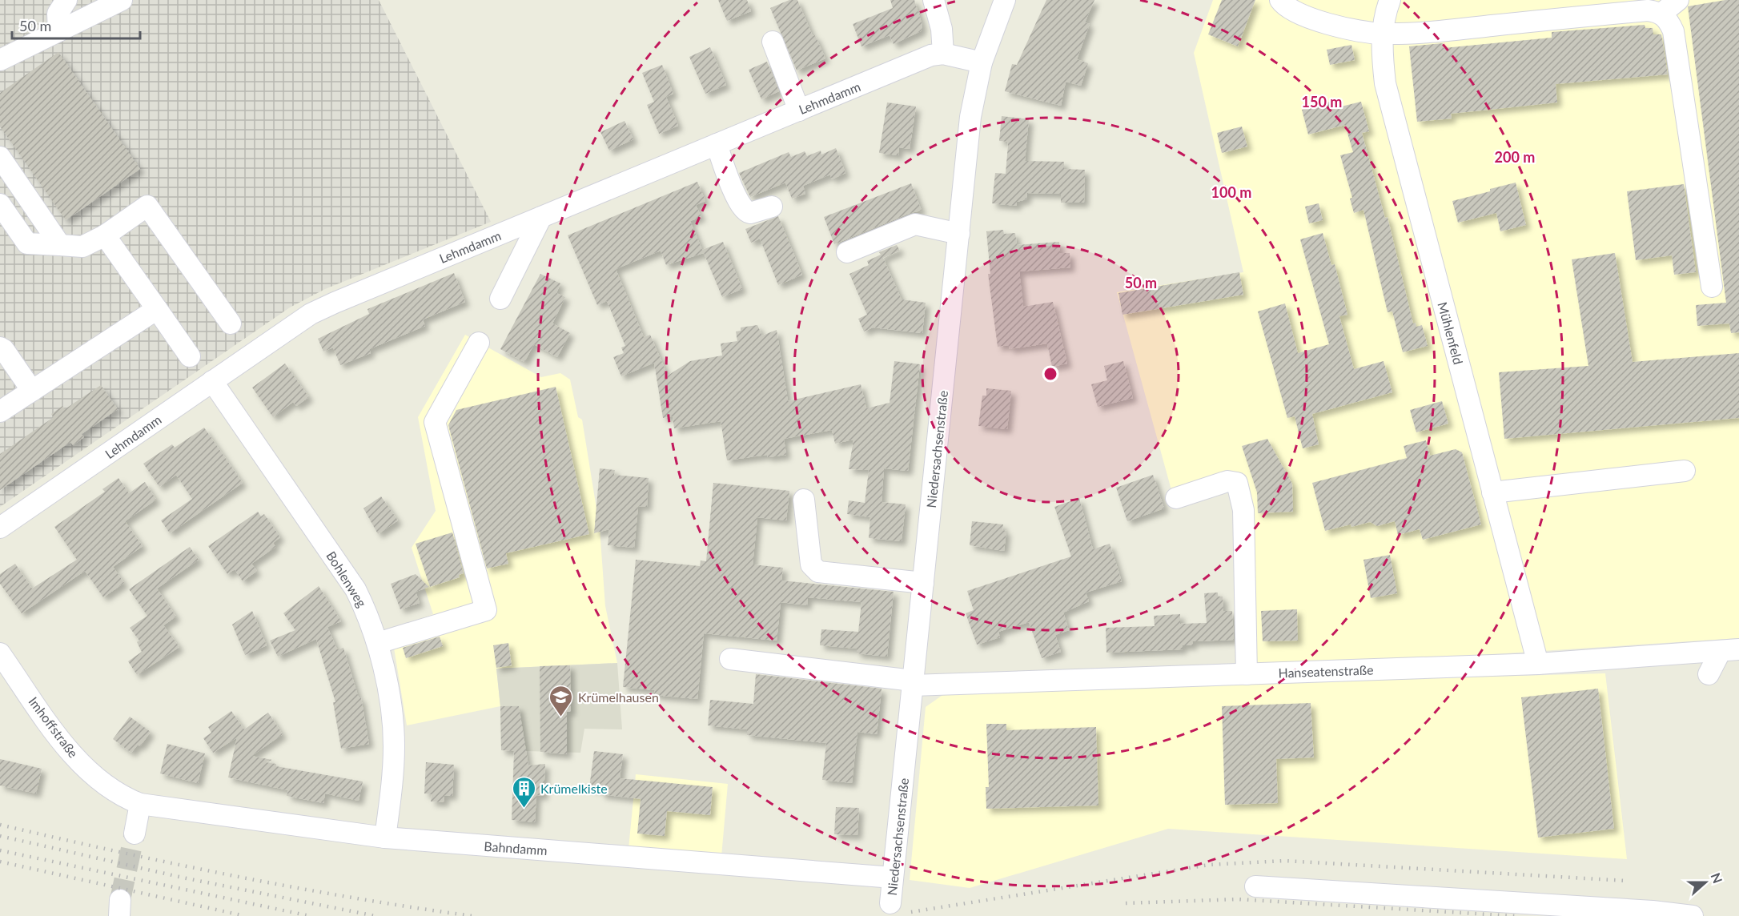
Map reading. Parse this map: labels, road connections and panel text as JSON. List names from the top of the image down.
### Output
{
  "streets": {
    "street": [
      "Lehmdamm",
      "Mühlenfeld",
      "Niedersachsenstraße",
      "Bohlenweg",
      "Hanseatenstraße",
      "Imhoffstraße",
      "Bahndamm"
    ]
  },
  "crossings": [
    ["Lehmdamm", "Niedersachsenstraße"],
    ["Lehmdamm", "Bohlenweg"],
    ["Mühlenfeld", "Hanseatenstraße"],
    ["Niedersachsenstraße", "Hanseatenstraße"],
    ["Niedersachsenstraße", "Bahndamm"],
    ["Bohlenweg", "Bahndamm"],
    ["Imhoffstraße", "Bahndamm"]
  ],
  "places": {
    "school or university": ["Krümelhausen"],
    "building": ["Krümelkiste"]
  },
  "scale_bar": "50 m",
  "north": "right",
  "rings": [
    "150 m",
    "200 m",
    "100 m",
    "50 m"
  ]
}
